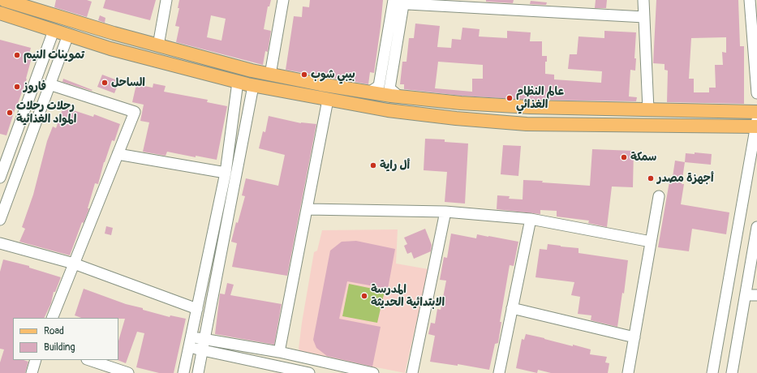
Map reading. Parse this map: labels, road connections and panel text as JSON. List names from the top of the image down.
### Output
{
  "places": [
    "تموينات النيم",
    "بيبي شوب",
    "الساحل",
    "فاروز",
    "عالم النظام الغذائي",
    "رحلات رحلات المواد الغذائية",
    "سمكة",
    "أل راية",
    "أجهزة مصدر",
    "المدرسة الابتدائية الحديثة"
  ],
  "legend": ["Road", "Building"]
}
